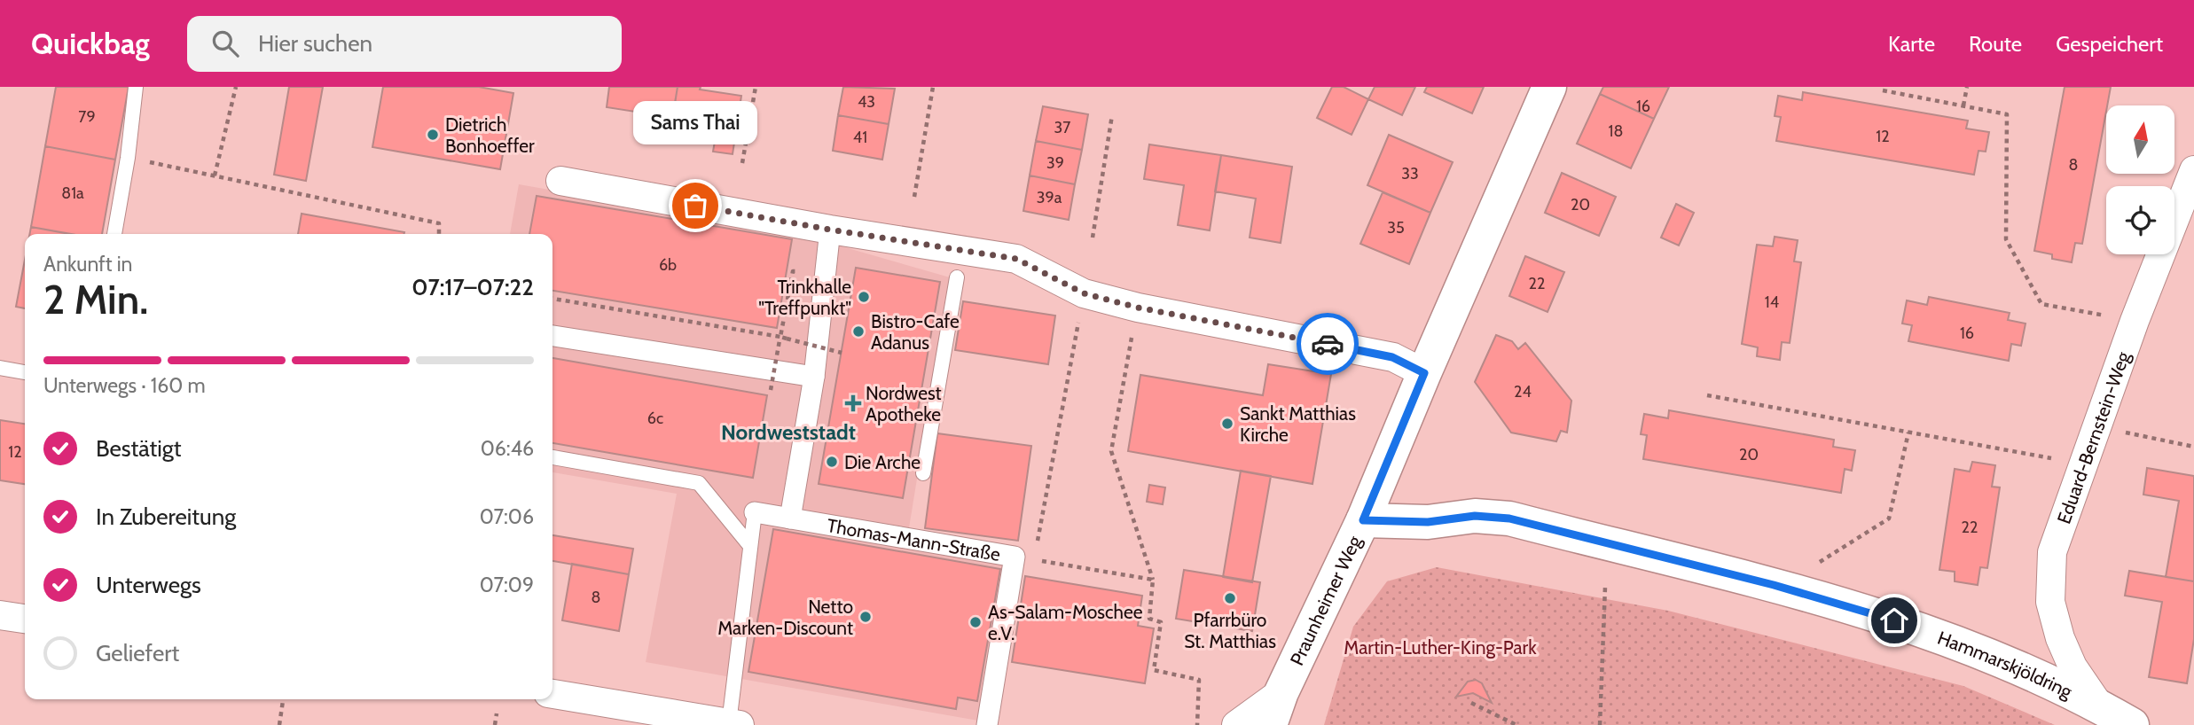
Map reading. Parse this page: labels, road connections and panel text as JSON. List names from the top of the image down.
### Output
{
  "streets": {
    "main road": ["Praunheimer Weg", "Hammarskjöldring"],
    "street": ["Eduard-Bernstein-Weg", "Thomas-Mann-Straße"]
  },
  "crossings": [
    ["Eduard-Bernstein-Weg", "Hammarskjöldring"],
    ["Praunheimer Weg", "Hammarskjöldring"]
  ],
  "districts": ["Nordweststadt"],
  "parks": ["Martin-Luther-King-Park"],
  "places": {
    "other": [
      "Dietrich Bonhoeffer",
      "Sams Thai",
      "Trinkhalle \"Treffpunkt\"",
      "Bistro-Cafe Adanus",
      "Sankt Matthias Kirche",
      "Die Arche",
      "Pfarrbüro St. Matthias",
      "Netto Marken-Discount",
      "As-Salam-Moschee e.V."
    ],
    "health": ["Nordwest Apotheke"]
  },
  "house_numbers": [
    "43",
    "16",
    "79",
    "37",
    "18",
    "12",
    "41",
    "39",
    "8",
    "33",
    "81a",
    "39a",
    "20",
    "35",
    "6b",
    "22",
    "14",
    "16",
    "24",
    "6c",
    "12",
    "20",
    "22",
    "8"
  ],
  "north": "top",
  "page": {
    "header": "Quickbag",
    "search": "Hier suchen",
    "nav": ["Karte", "Route", "Gespeichert"],
    "bubble": "Sams Thai",
    "heading": ["2 Min.", "Ankunft in", "07:17–07:22"],
    "bar": "Unterwegs · 160 m",
    "list": [
      ["Bestätigt", "06:46"],
      ["In Zubereitung", "07:06"],
      ["Unterwegs", "07:09"],
      "Geliefert"
    ]
  }
}
